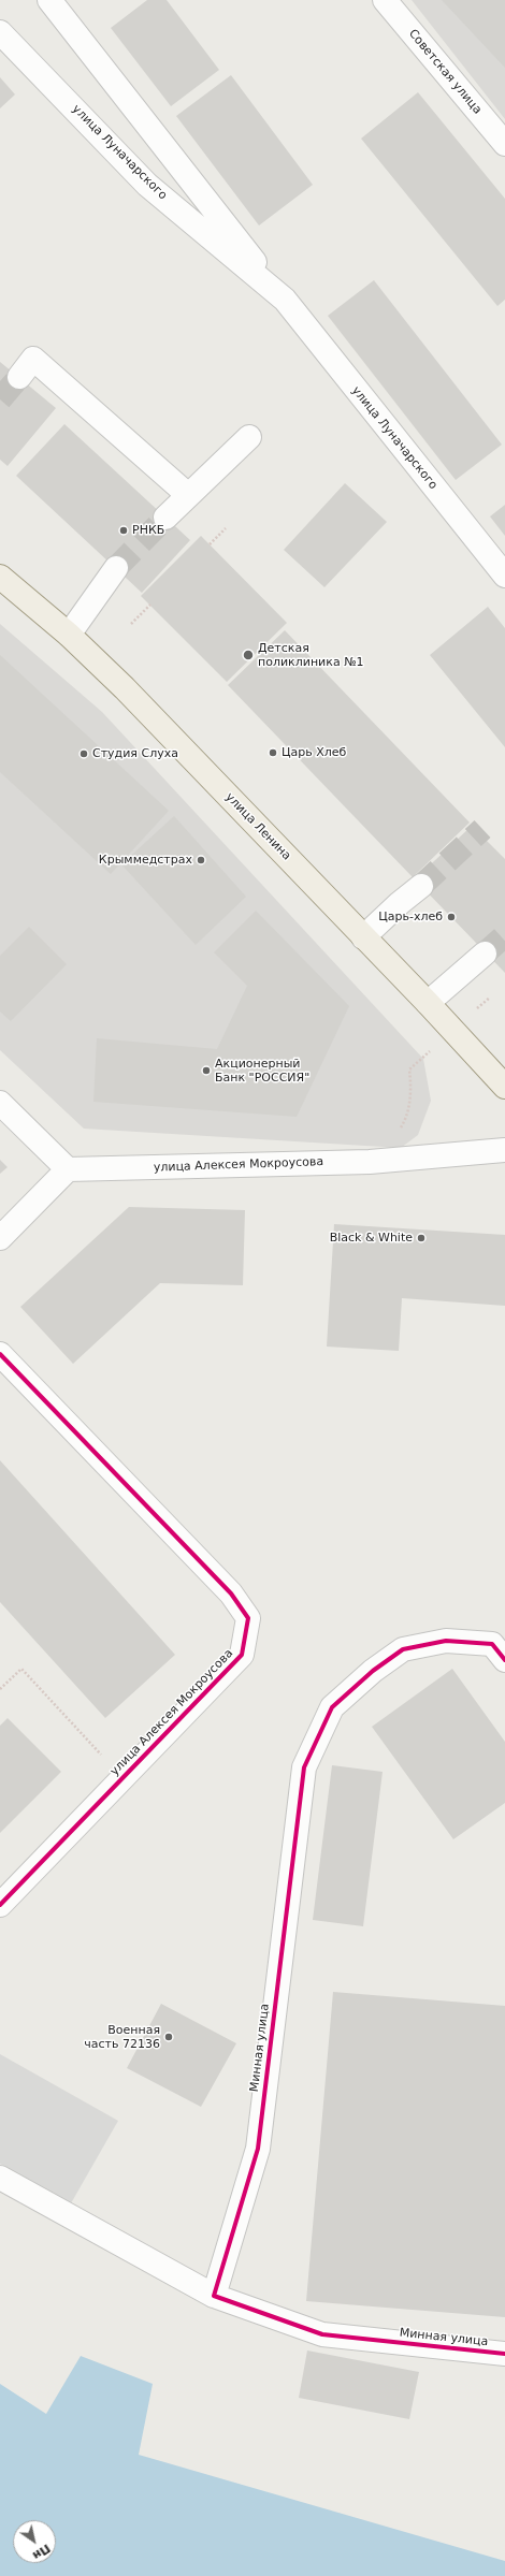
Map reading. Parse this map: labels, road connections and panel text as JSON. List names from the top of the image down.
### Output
{
  "streets": {
    "main road": ["улица Ленина"],
    "street": [
      "Советская улица",
      "улица Луначарского",
      "улица Алексея Мокроусова",
      "Минная улица"
    ]
  },
  "places": [
    "РНКБ",
    "Детская поликлиника №1",
    "Царь Хлеб",
    "Студия Слуха",
    "Крыммедстрах",
    "Царь-хлеб",
    "Акционерный Банк \"РОССИЯ\"",
    "Black & White",
    "Военная часть 72136"
  ],
  "north": "bottom right"
}
